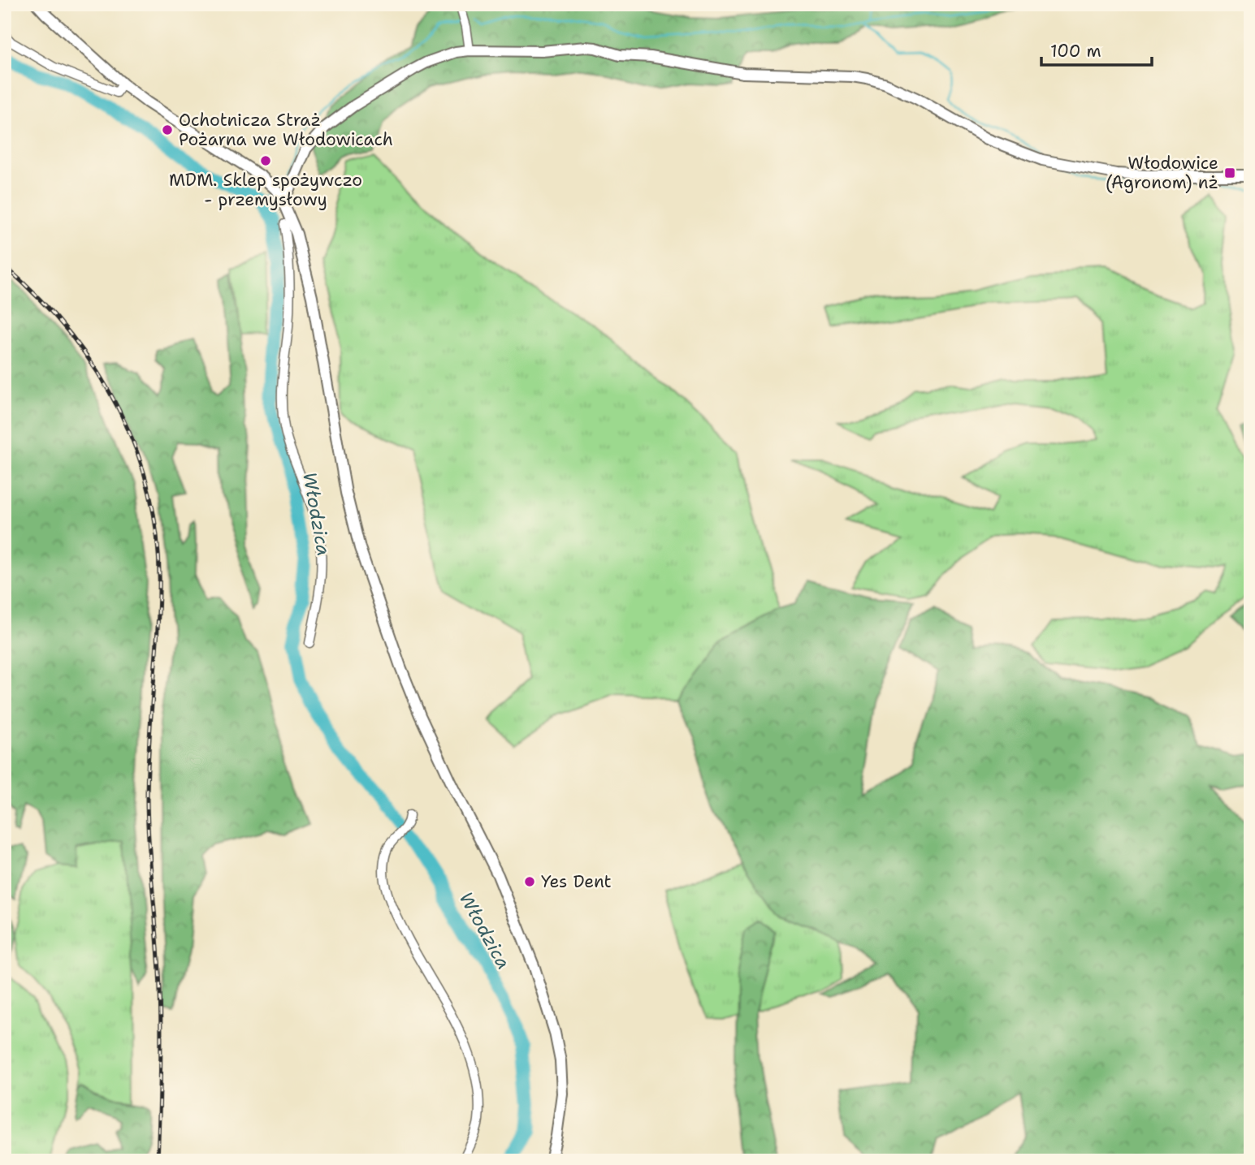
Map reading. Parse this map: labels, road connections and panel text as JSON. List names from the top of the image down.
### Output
{
  "water": ["Włodzica"],
  "places": {
    "other": ["Ochotnicza Straż Pożarna we Włodowicach", "MDM. Sklep spożywczo - przemysłowy", "Yes Dent"],
    "transit": ["Włodowice (Agronom) nż"]
  },
  "scale_bar": "100 m"
}
